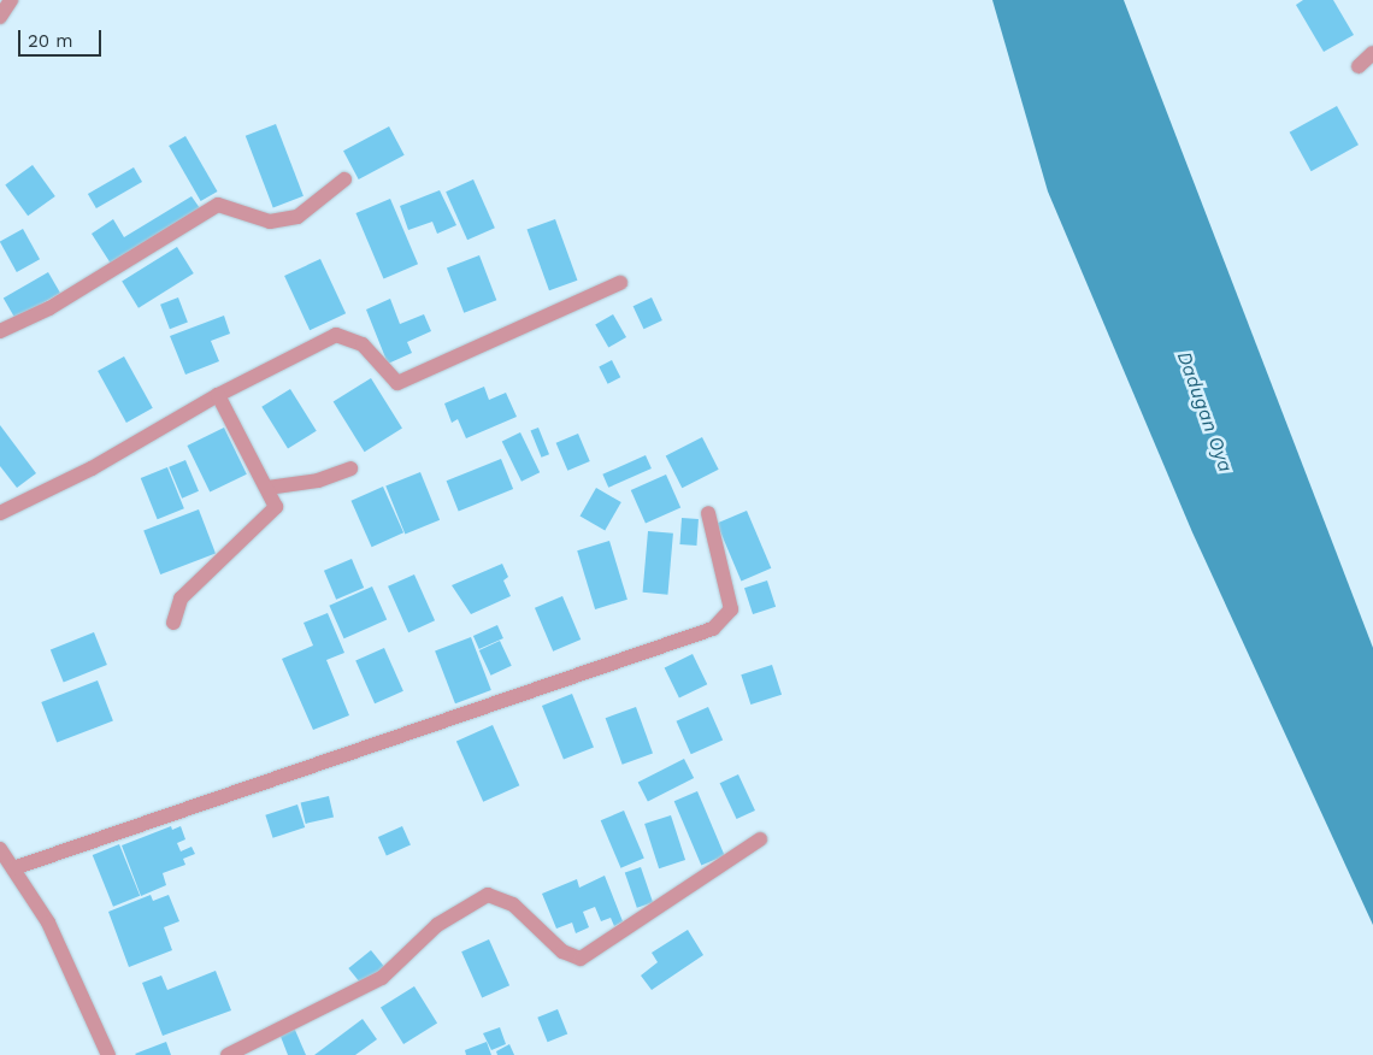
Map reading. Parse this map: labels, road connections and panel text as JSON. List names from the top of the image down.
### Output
{
  "water": ["Dadugan Oya"],
  "scale_bar": "20 m"
}
